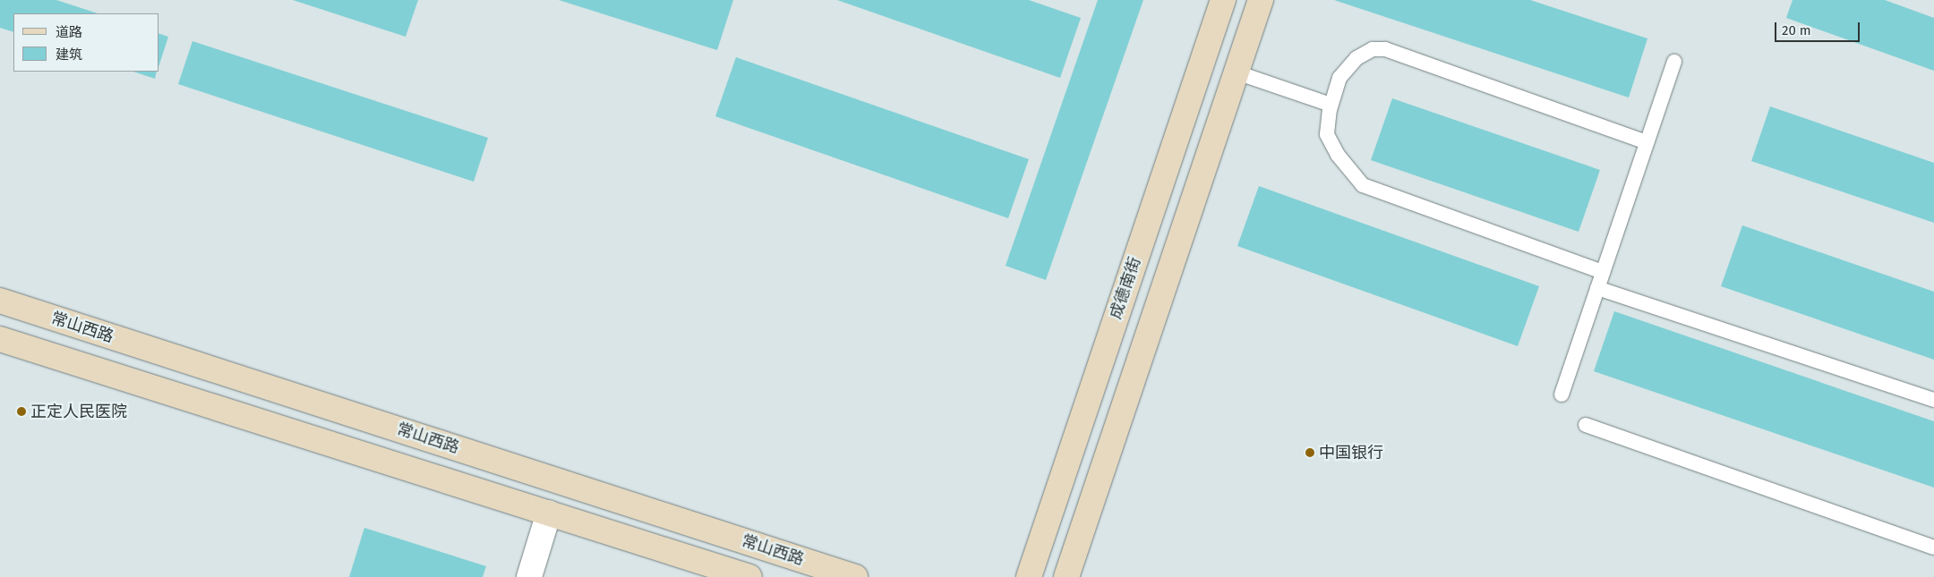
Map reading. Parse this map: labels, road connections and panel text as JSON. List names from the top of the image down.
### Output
{
  "streets": {
    "main road": ["成德南街", "常山西路"]
  },
  "places": ["正定人民医院", "中国银行"],
  "legend": ["道路", "建筑"],
  "scale_bar": "20 m"
}
